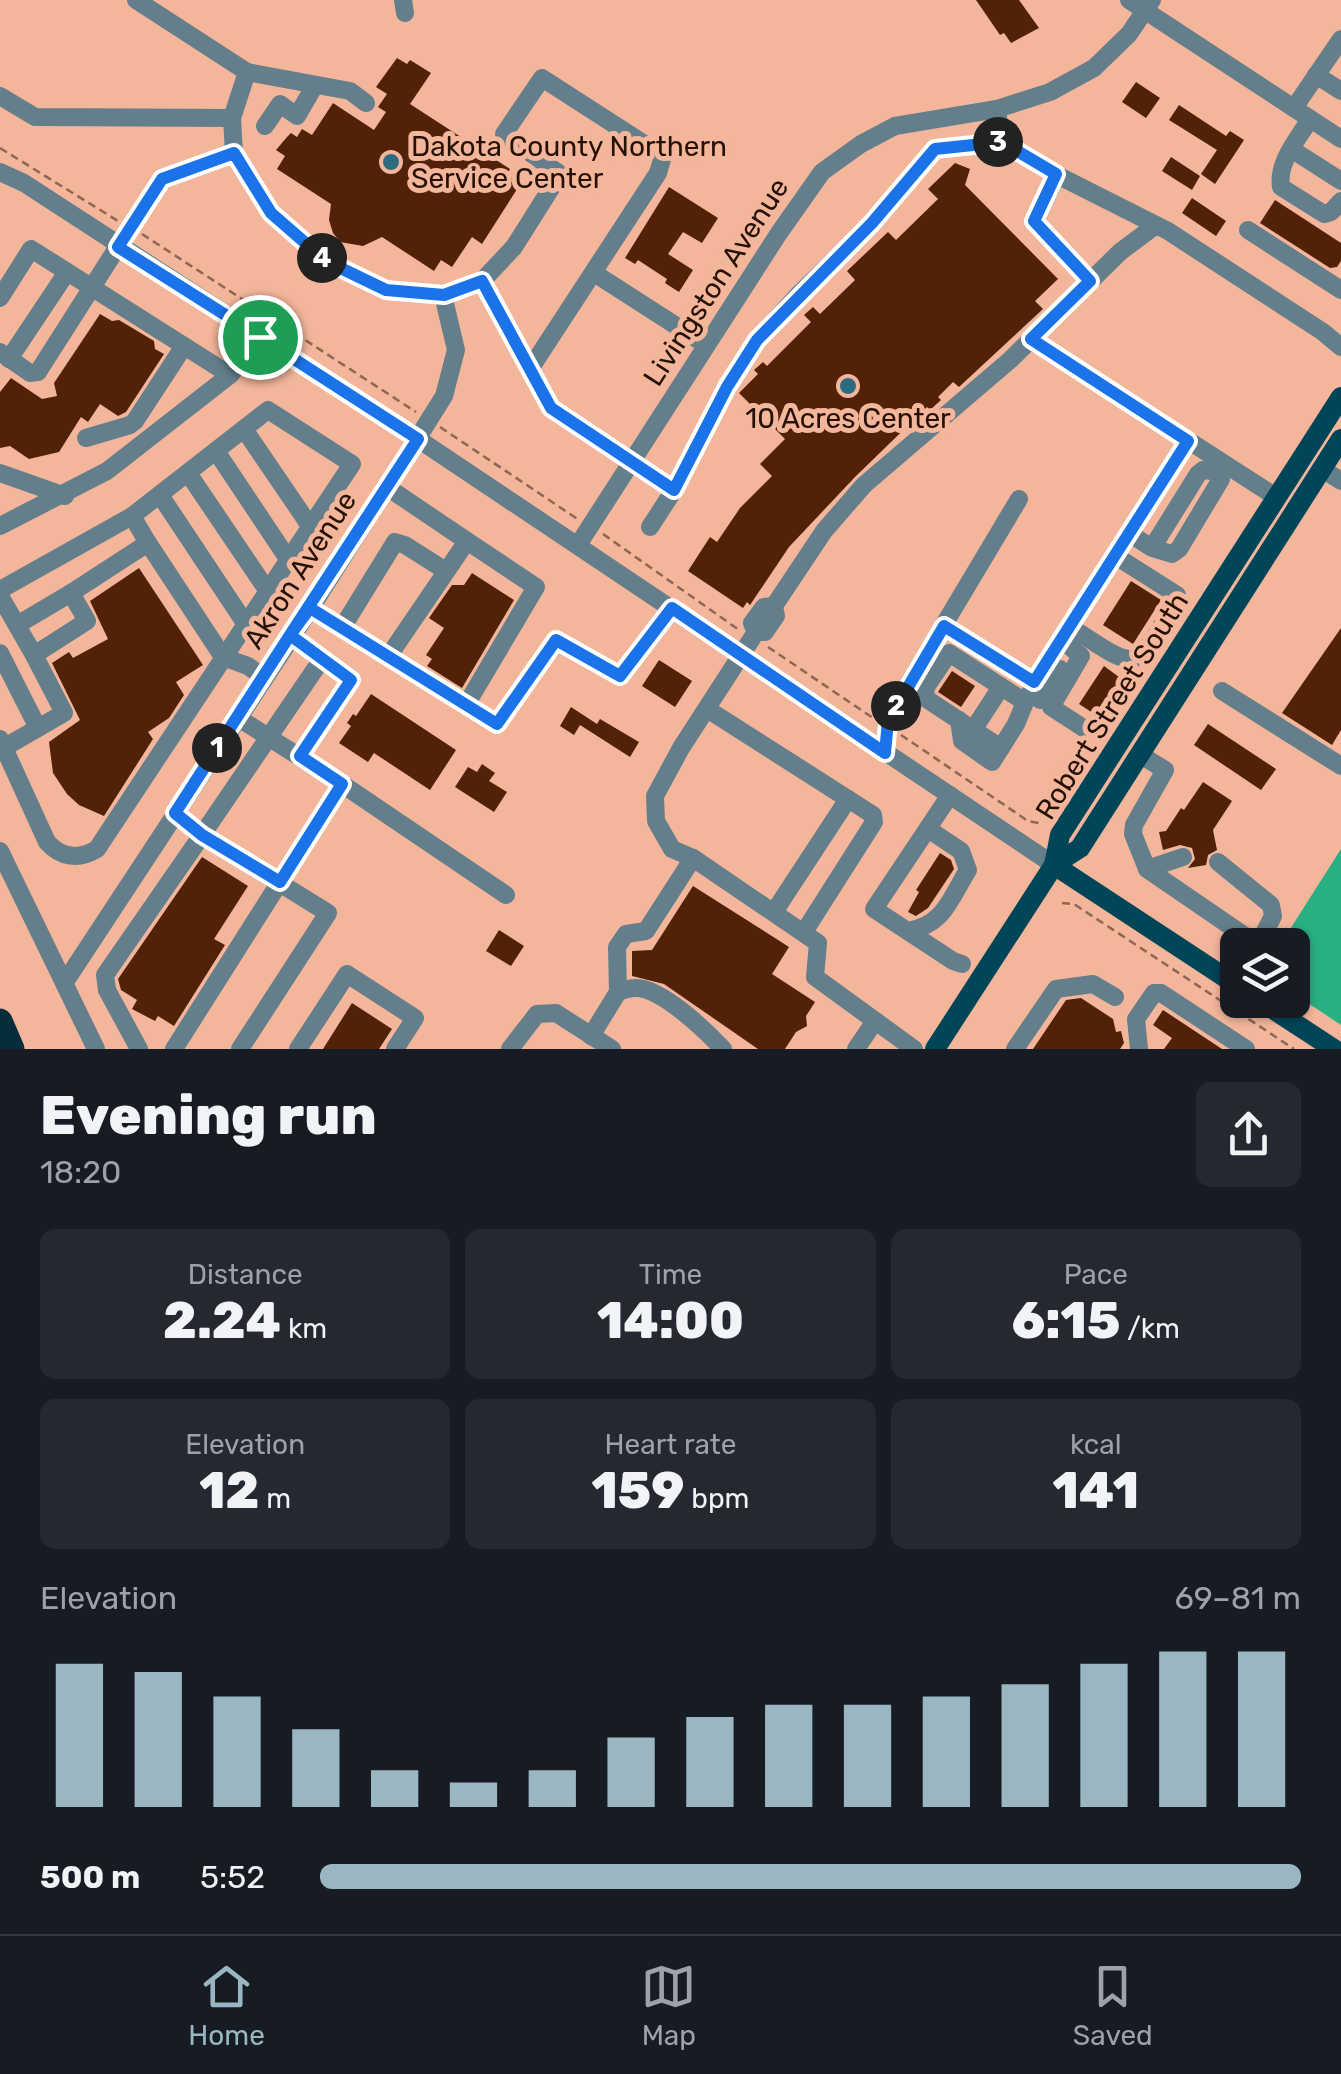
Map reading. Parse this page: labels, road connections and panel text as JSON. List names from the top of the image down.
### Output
{
  "streets": {
    "main road": ["Robert Street South"],
    "street": ["Livingston Avenue", "Akron Avenue"]
  },
  "places": ["Dakota County Northern Service Center", "10 Acres Center"],
  "page": {
    "pins": [
      "3",
      "4",
      "2",
      "1"
    ],
    "heading": ["Evening run", "18:20"],
    "stats": [
      ["Distance", "2.24 km"],
      ["Time", "14:00"],
      ["Pace", "6:15 /km"],
      ["Elevation", "12 m"],
      ["Heart rate", "159 bpm"],
      ["kcal", "141"]
    ],
    "chart": ["Elevation", "69–81 m"],
    "list": [
      {
        "name": "500 m",
        "note": "5:52"
      }
    ],
    "tabs": ["Home", "Map", "Saved"]
  }
}
